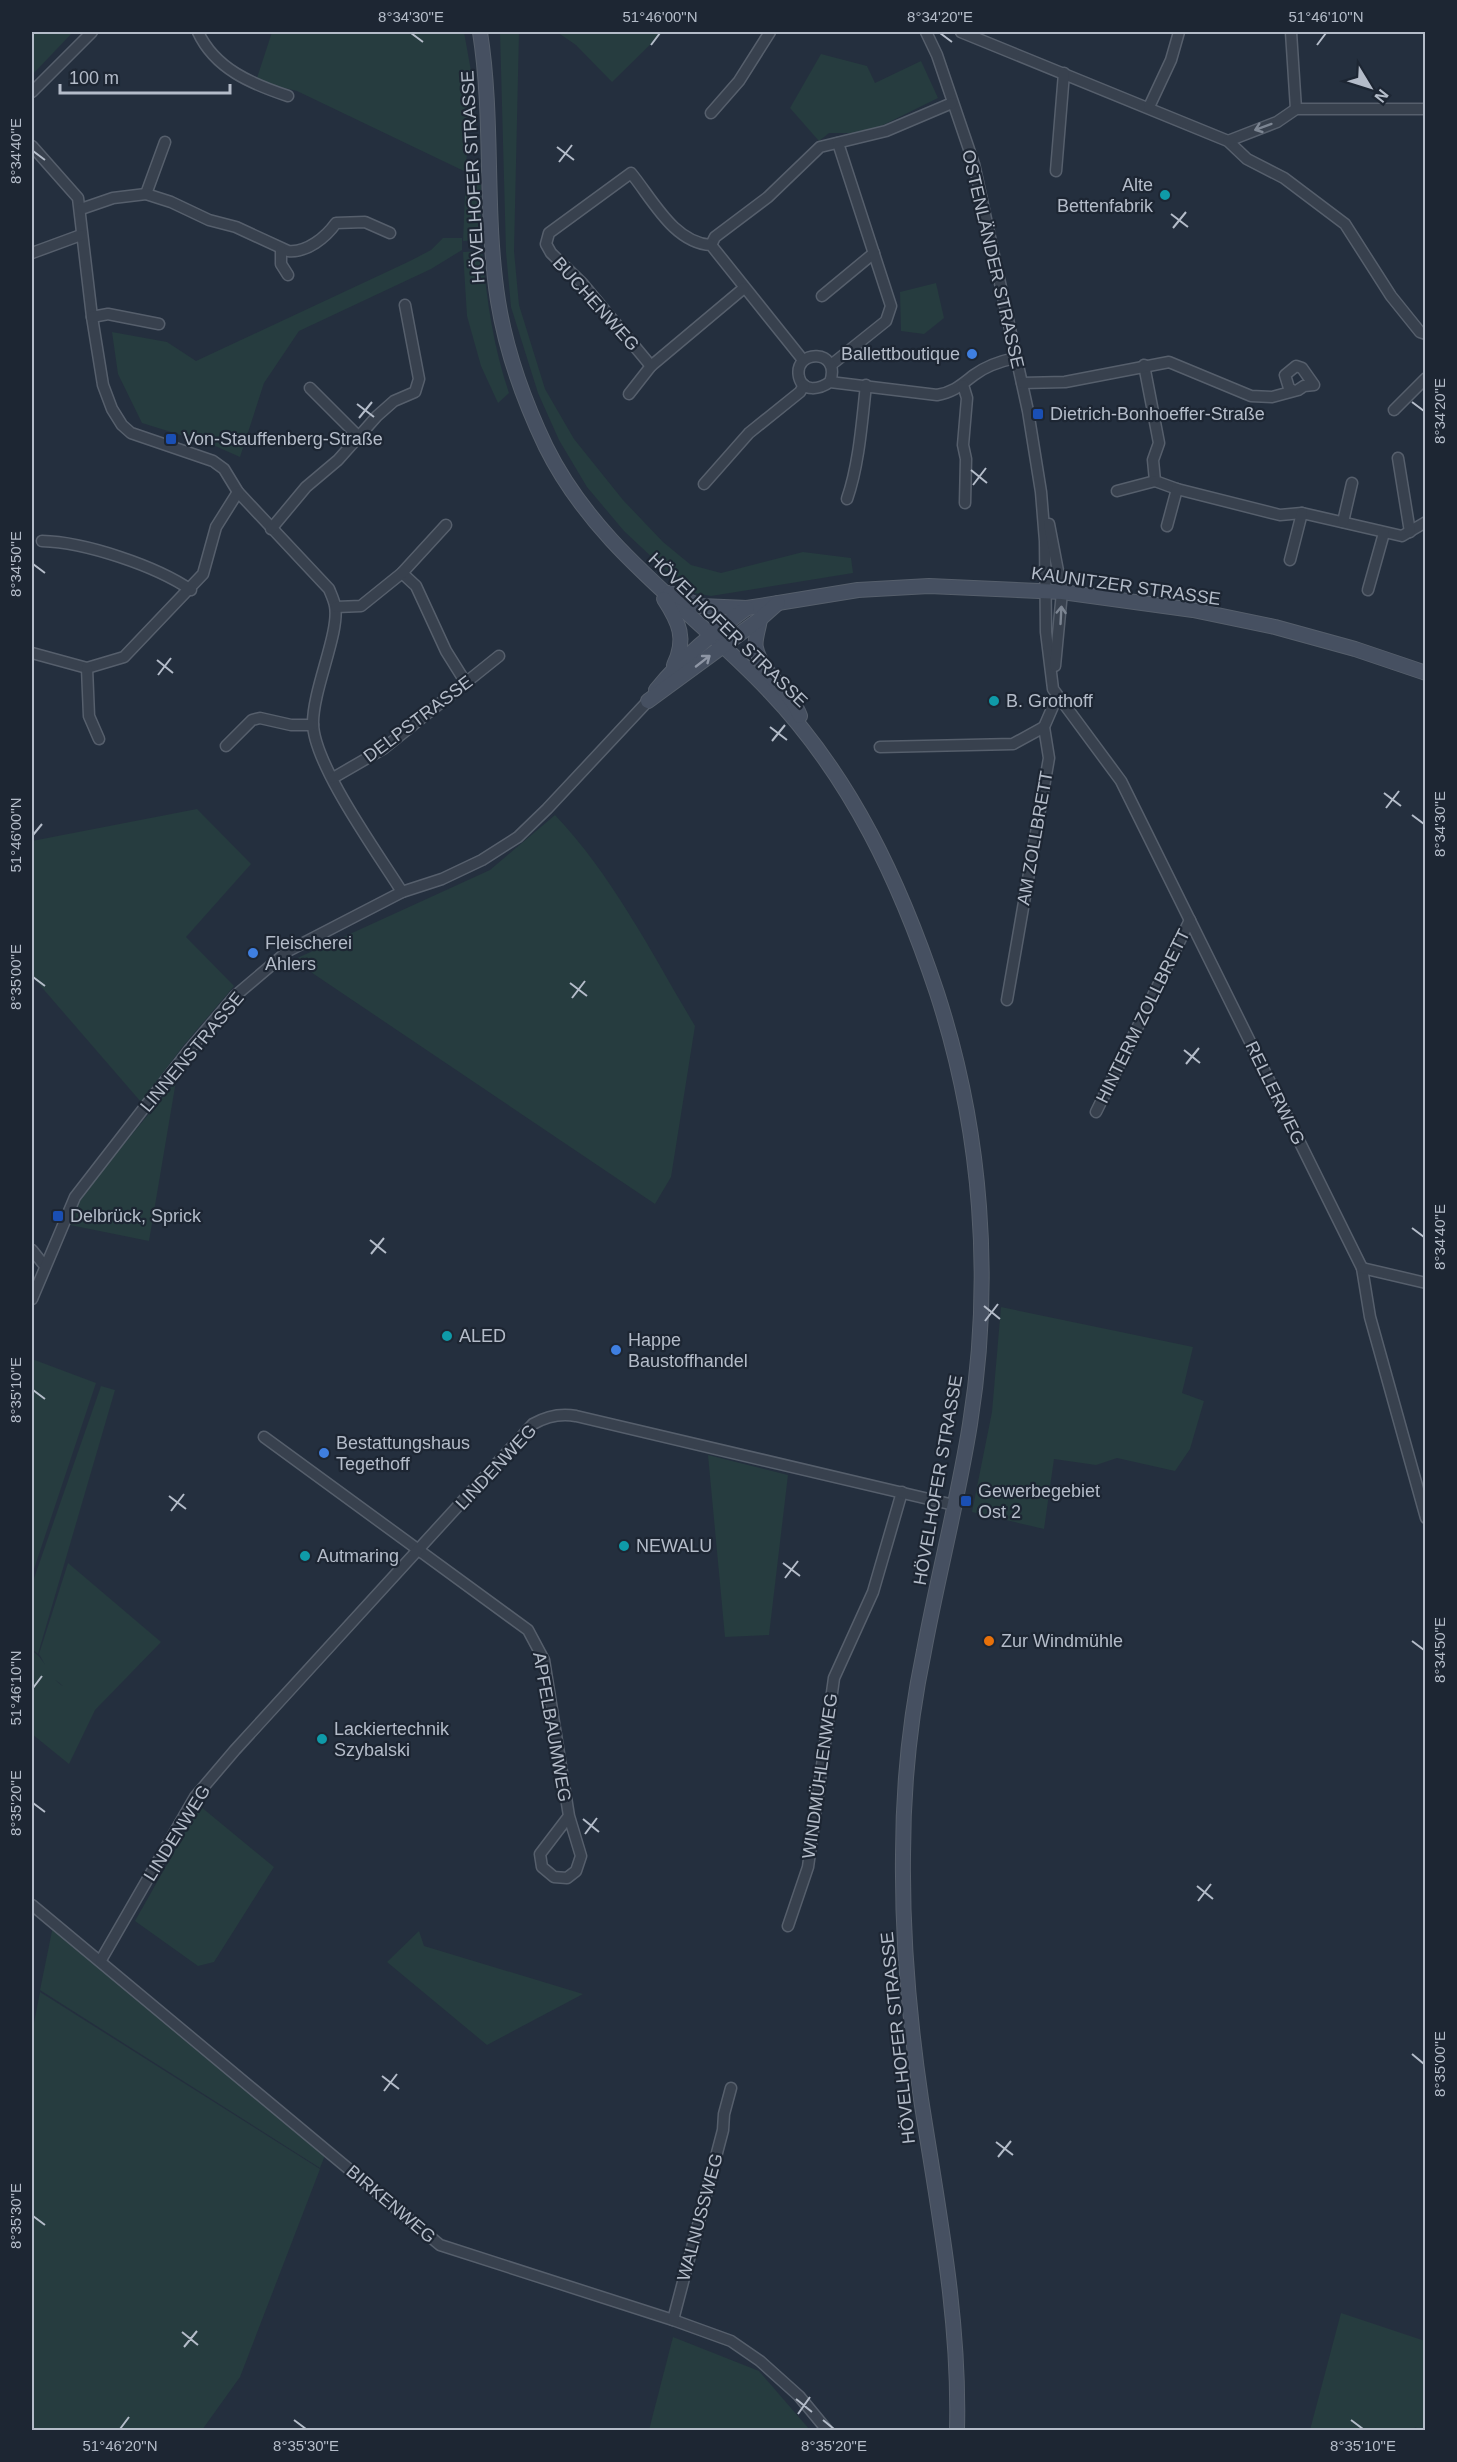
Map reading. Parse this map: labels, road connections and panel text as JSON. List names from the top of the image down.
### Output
{
  "streets": {
    "main road": ["HÖVELHOFER STRASSE", "KAUNITZER STRASSE"],
    "street": [
      "OSTENLÄNDER STRASSE",
      "BUCHENWEG",
      "DELPSTRASSE",
      "AM ZOLLBRETT",
      "HINTERM ZOLLBRETT",
      "LINNENSTRASSE",
      "RELLERWEG",
      "LINDENWEG",
      "APFELBAUMWEG",
      "WINDMÜHLENWEG",
      "BIRKENWEG",
      "WALNUSSWEG"
    ]
  },
  "crossings": [
    ["HÖVELHOFER STRASSE", "LINDENWEG"],
    ["OSTENLÄNDER STRASSE", "KAUNITZER STRASSE"],
    ["HINTERM ZOLLBRETT", "RELLERWEG"],
    ["LINDENWEG", "APFELBAUMWEG"],
    ["LINDENWEG", "WINDMÜHLENWEG"],
    ["LINDENWEG", "BIRKENWEG"],
    ["BIRKENWEG", "WALNUSSWEG"]
  ],
  "places": {
    "other": [
      "Alte Bettenfabrik",
      "Ballettboutique",
      "B. Grothoff",
      "Fleischerei Ahlers",
      "ALED",
      "Happe Baustoffhandel",
      "Bestattungshaus Tegethoff",
      "NEWALU",
      "Autmaring",
      "Zur Windmühle",
      "Lackiertechnik Szybalski"
    ],
    "transit": [
      "Dietrich-Bonhoeffer-Straße",
      "Von-Stauffenberg-Straße",
      "Delbrück, Sprick",
      "Gewerbegebiet Ost 2"
    ]
  },
  "scale_bar": "100 m",
  "north": "bottom right",
  "coordinates": [
    "8°34'30\"E",
    "51°46'00\"N",
    "8°34'20\"E",
    "51°46'10\"N",
    "8°34'40\"E",
    "8°34'50\"E",
    "8°35'00\"E",
    "8°35'10\"E",
    "8°35'20\"E",
    "8°35'30\"E",
    "51°46'20\"N"
  ]
}
